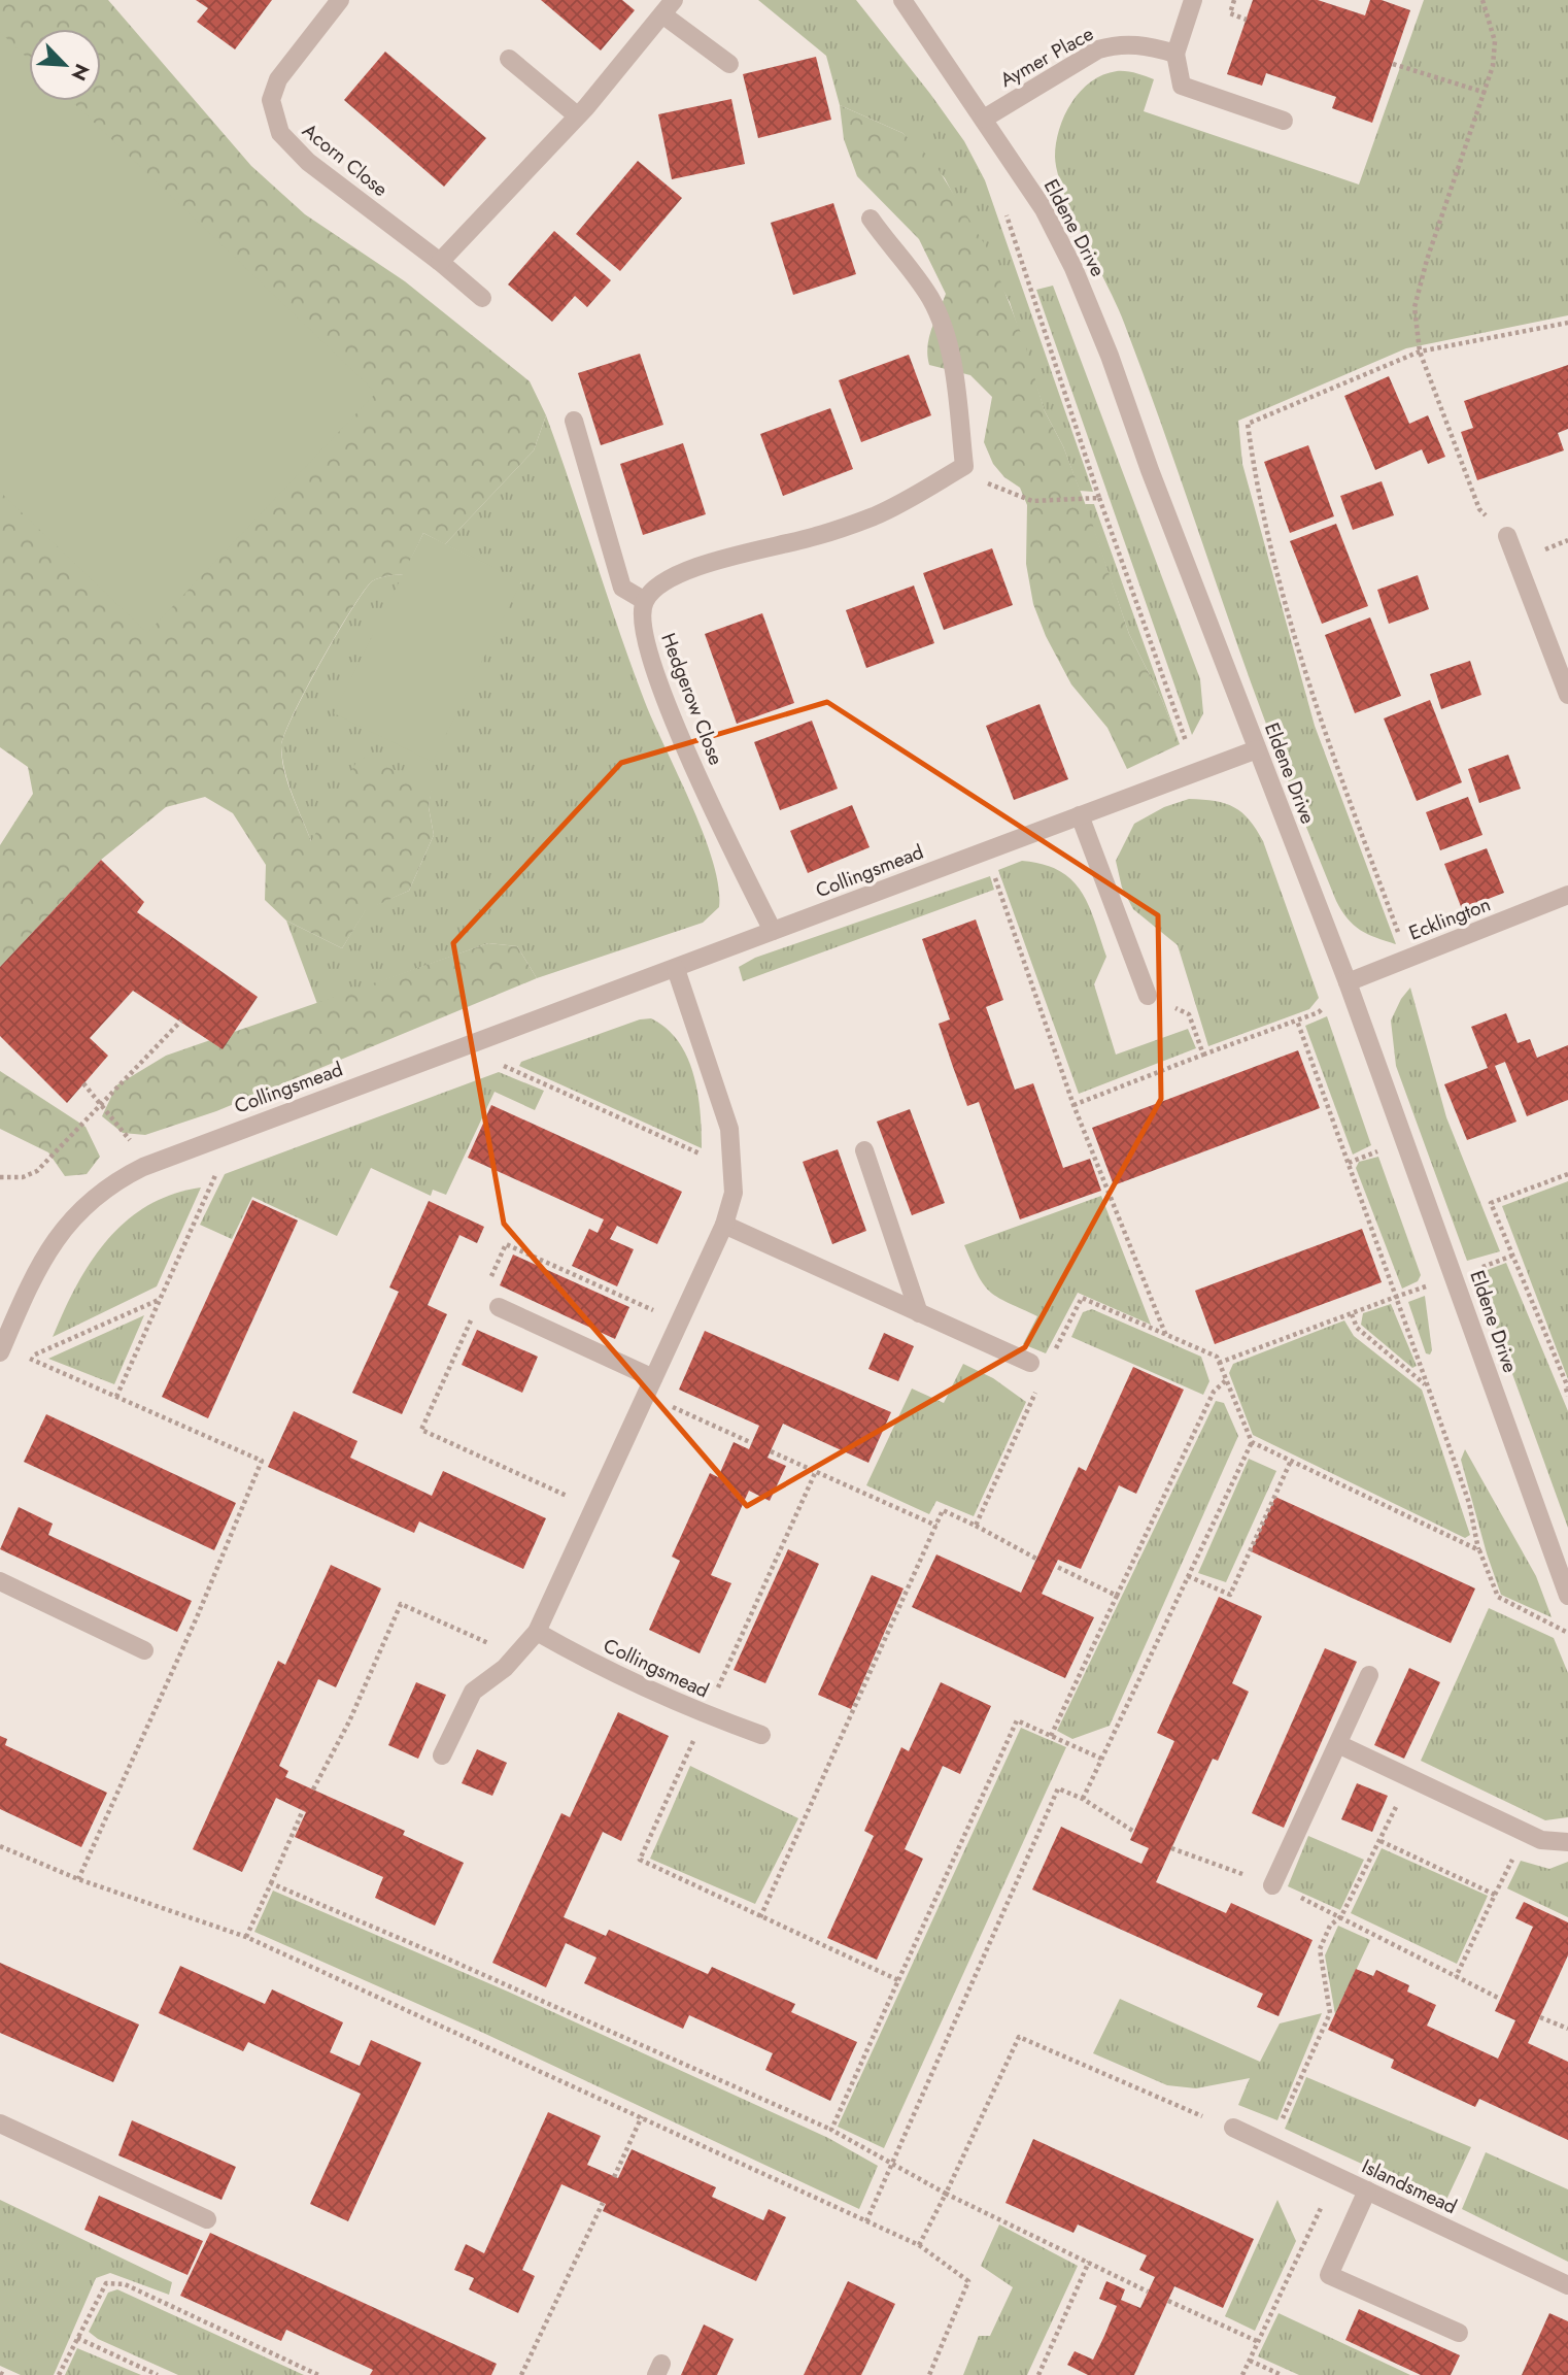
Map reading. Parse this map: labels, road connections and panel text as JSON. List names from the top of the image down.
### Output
{
  "streets": {
    "street": [
      "Aymer Place",
      "Acorn Close",
      "Eldene Drive",
      "Hedgerow Close",
      "Collingsmead",
      "Ecklington",
      "Islandsmead"
    ]
  },
  "crossings": [
    ["Aymer Place", "Eldene Drive"],
    ["Eldene Drive", "Collingsmead"],
    ["Eldene Drive", "Ecklington"],
    ["Hedgerow Close", "Collingsmead"]
  ],
  "north": "bottom right"
}
